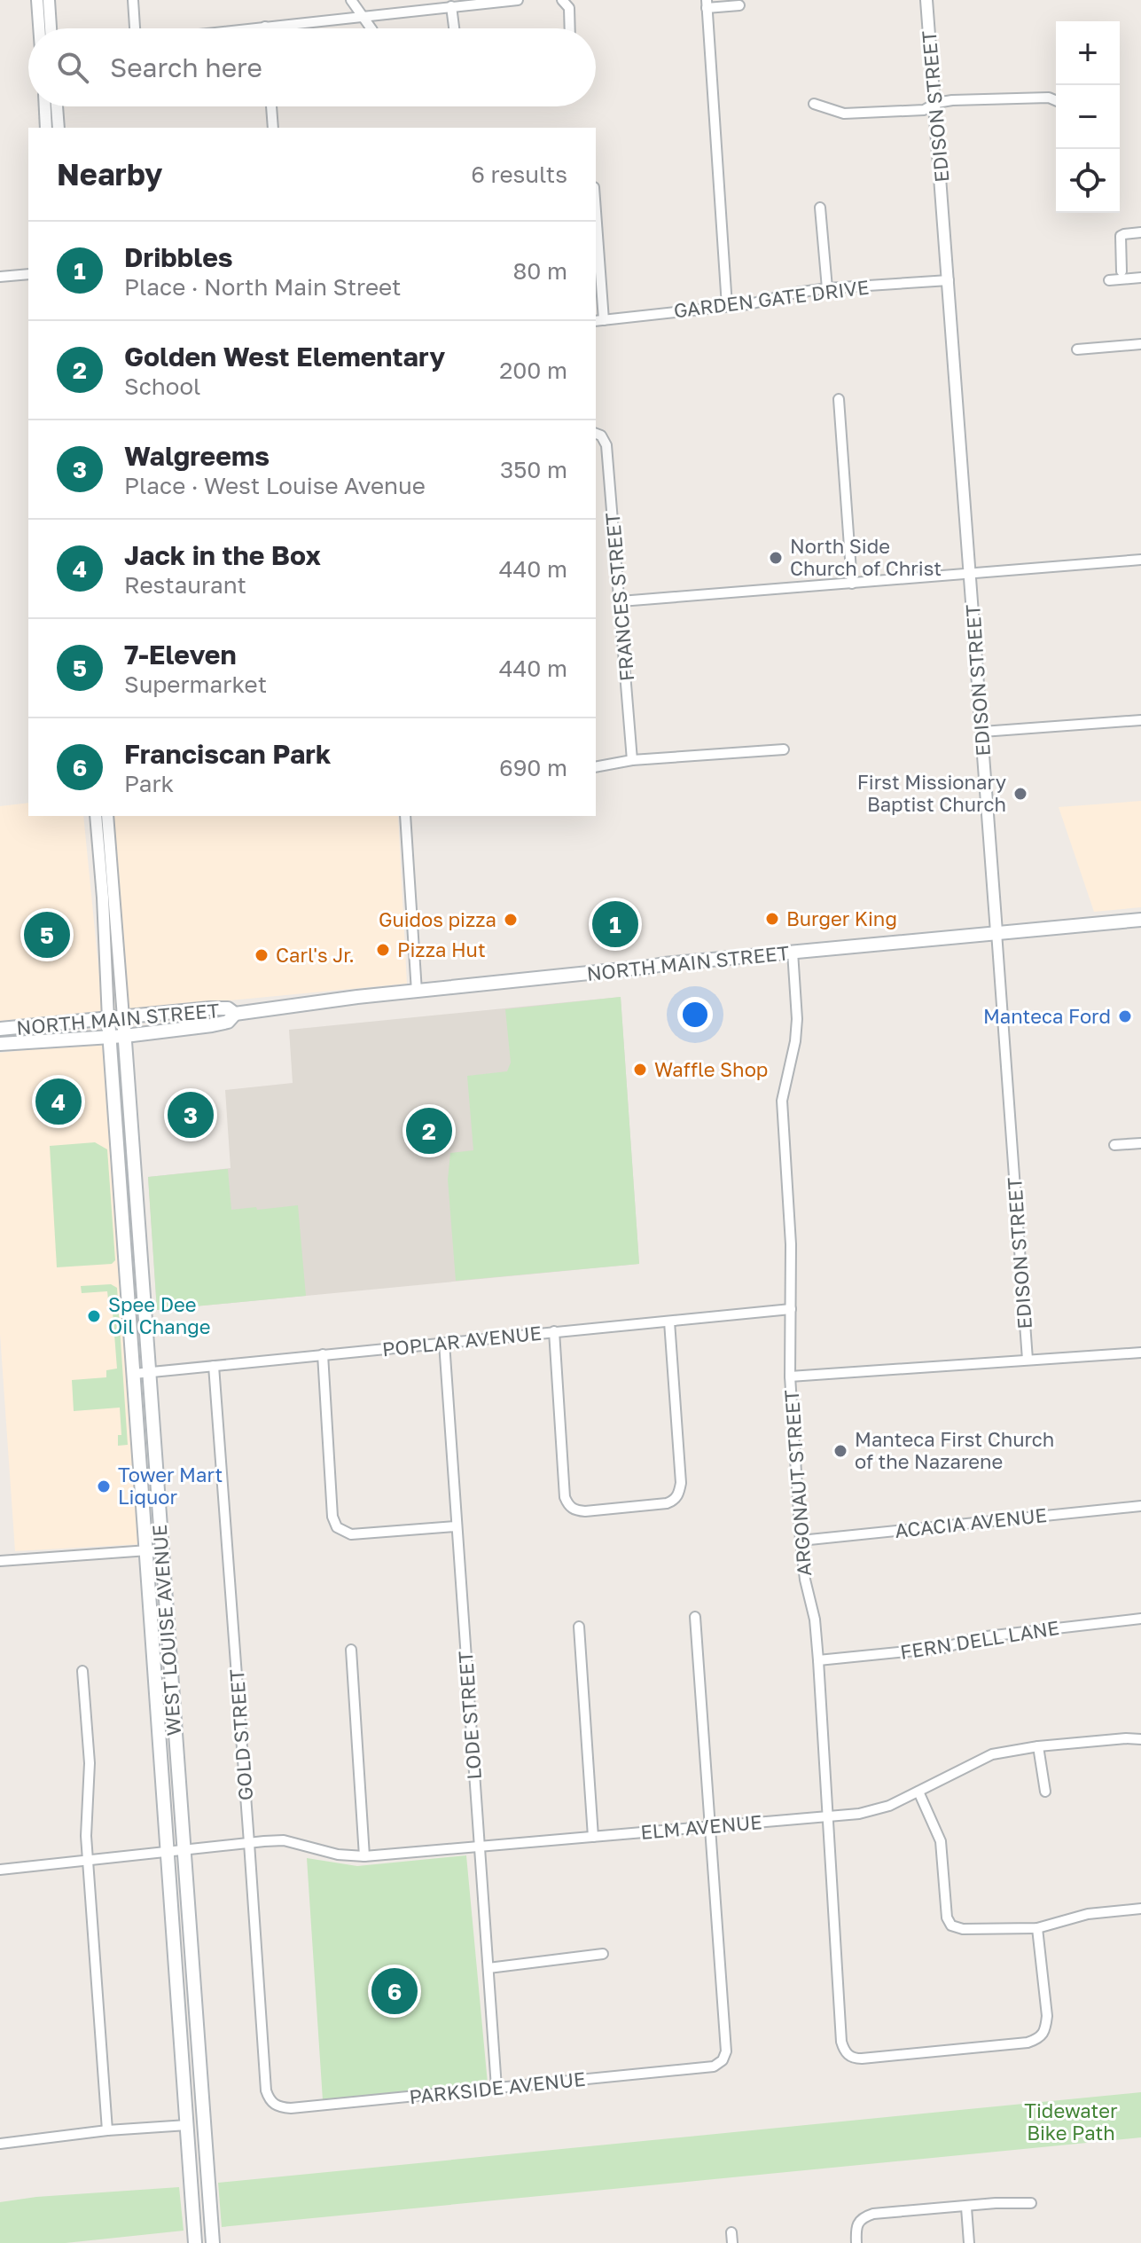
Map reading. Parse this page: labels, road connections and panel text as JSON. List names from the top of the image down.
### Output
{
  "streets": {
    "main road": ["NORTH MAIN STREET", "WEST LOUISE AVENUE"],
    "street": [
      "EDISON STREET",
      "GARDEN GATE DRIVE",
      "FRANCES STREET",
      "POPLAR AVENUE",
      "ARGONAUT STREET",
      "ACACIA AVENUE",
      "FERN DELL LANE",
      "LODE STREET",
      "GOLD STREET",
      "ELM AVENUE",
      "PARKSIDE AVENUE"
    ]
  },
  "crossings": [
    ["EDISON STREET", "GARDEN GATE DRIVE"],
    ["EDISON STREET", "NORTH MAIN STREET"],
    ["NORTH MAIN STREET", "ARGONAUT STREET"],
    ["NORTH MAIN STREET", "WEST LOUISE AVENUE"],
    ["POPLAR AVENUE", "ARGONAUT STREET"],
    ["POPLAR AVENUE", "WEST LOUISE AVENUE"],
    ["POPLAR AVENUE", "LODE STREET"],
    ["POPLAR AVENUE", "GOLD STREET"],
    ["ARGONAUT STREET", "ACACIA AVENUE"],
    ["ARGONAUT STREET", "FERN DELL LANE"],
    ["ARGONAUT STREET", "ELM AVENUE"],
    ["WEST LOUISE AVENUE", "ELM AVENUE"],
    ["LODE STREET", "ELM AVENUE"],
    ["LODE STREET", "PARKSIDE AVENUE"],
    ["GOLD STREET", "ELM AVENUE"],
    ["GOLD STREET", "PARKSIDE AVENUE"],
    ["ELM AVENUE", "PARKSIDE AVENUE"]
  ],
  "parks": ["Tidewater Bike Path"],
  "places": [
    "North Side Church of Christ",
    "First Missionary Baptist Church",
    "Burger King",
    "Guidos pizza",
    "Pizza Hut",
    "Carl's Jr.",
    "Manteca Ford",
    "Waffle Shop",
    "Spee Dee Oil Change",
    "Manteca First Church of the Nazarene",
    "Tower Mart Liquor"
  ],
  "page": {
    "map_buttons": ["+", "−"],
    "search": "Search here",
    "heading": ["Nearby", "6 results"],
    "list": [
      {
        "mark": "1",
        "name": "Dribbles",
        "note": "Place · North Main Street",
        "value": "80 m"
      },
      {
        "mark": "2",
        "name": "Golden West Elementary",
        "note": "School",
        "value": "200 m"
      },
      {
        "mark": "3",
        "name": "Walgreems",
        "note": "Place · West Louise Avenue",
        "value": "350 m"
      },
      {
        "mark": "4",
        "name": "Jack in the Box",
        "note": "Restaurant",
        "value": "440 m"
      },
      {
        "mark": "5",
        "name": "7-Eleven",
        "note": "Supermarket",
        "value": "440 m"
      },
      {
        "mark": "6",
        "name": "Franciscan Park",
        "note": "Park",
        "value": "690 m"
      }
    ],
    "pins": [
      "1",
      "5",
      "4",
      "3",
      "2",
      "6"
    ]
  }
}
